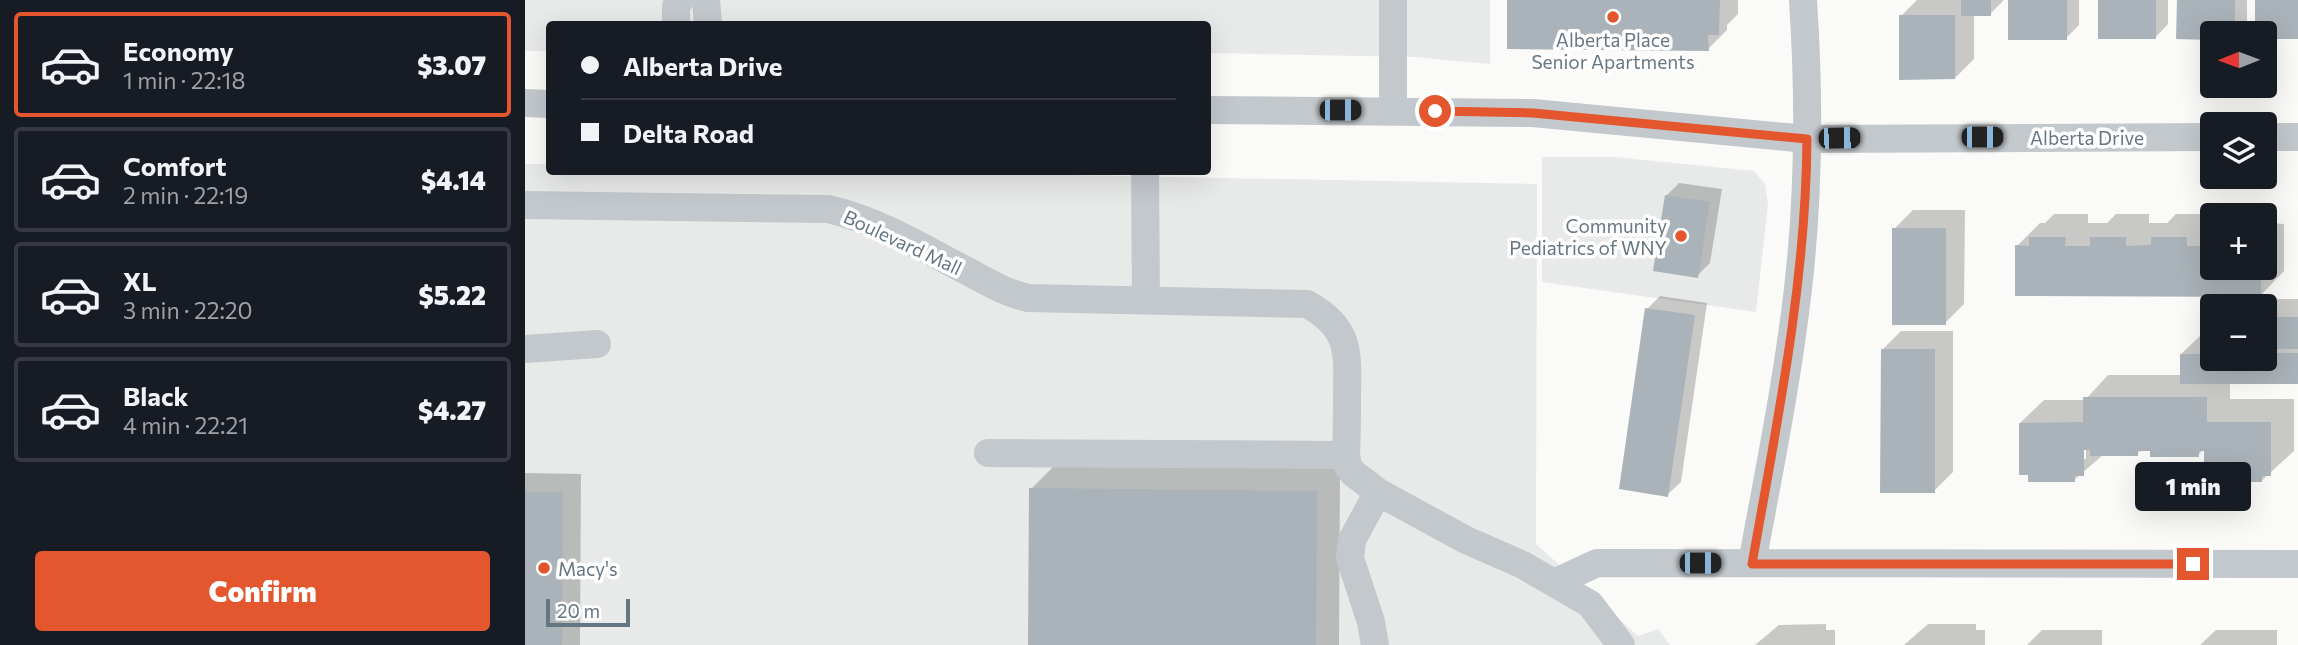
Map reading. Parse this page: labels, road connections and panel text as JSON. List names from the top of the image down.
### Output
{
  "streets": {
    "street": ["Alberta Drive", "Boulevard Mall"]
  },
  "places": ["Alberta Place Senior Apartments", "Community Pediatrics of WNY", "Macy's"],
  "scale_bar": "20 m",
  "north": "left",
  "page": {
    "list": [
      {
        "name": "Economy",
        "note": "1 min · 22:18",
        "value": "$3.07"
      },
      {
        "name": "Comfort",
        "note": "2 min · 22:19",
        "value": "$4.14"
      },
      {
        "name": "XL",
        "note": "3 min · 22:20",
        "value": "$5.22"
      },
      {
        "name": "Black",
        "note": "4 min · 22:21",
        "value": "$4.27"
      }
    ],
    "map_buttons": ["+", "−"],
    "banner": ["Alberta Drive", "Delta Road"],
    "bubble": "1 min",
    "buttons": "Confirm",
    "scale": "20 m"
  }
}
